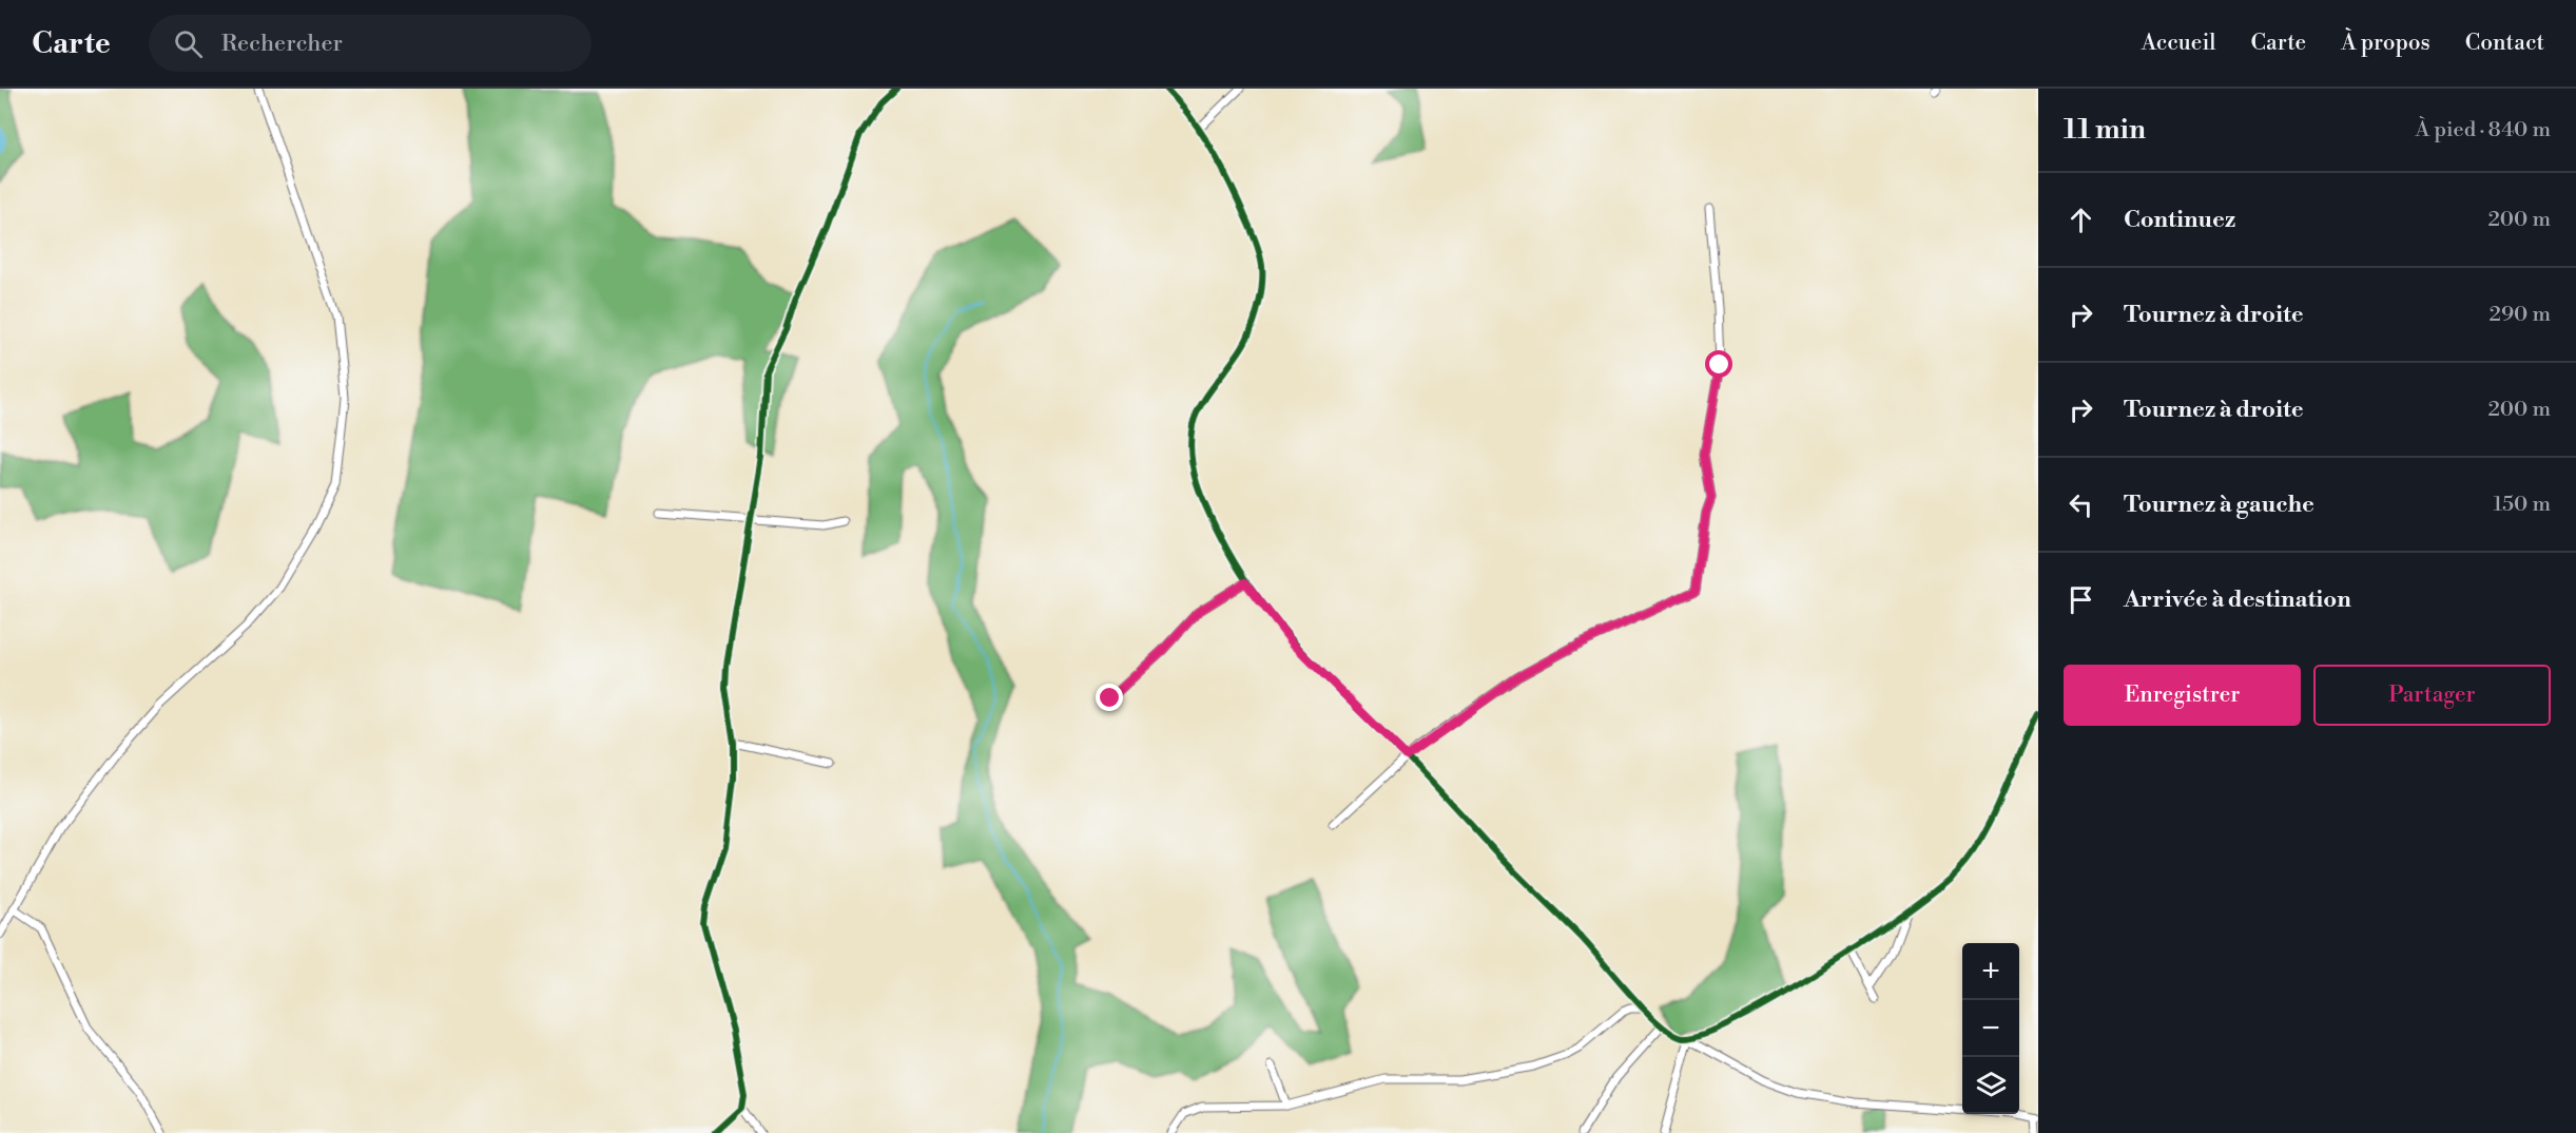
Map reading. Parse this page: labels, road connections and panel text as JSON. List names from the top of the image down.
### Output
{
  "page": {
    "header": "Carte",
    "search": "Rechercher",
    "nav": [
      "Accueil",
      "Carte",
      "À propos",
      "Contact"
    ],
    "heading": ["11 min", "À pied · 840 m"],
    "list": [
      ["Continuez", "200 m"],
      ["Tournez à droite", "290 m"],
      ["Tournez à droite", "200 m"],
      ["Tournez à gauche", "150 m"],
      "Arrivée à destination"
    ],
    "buttons": ["Enregistrer", "Partager"],
    "map_buttons": ["+", "−"]
  }
}
